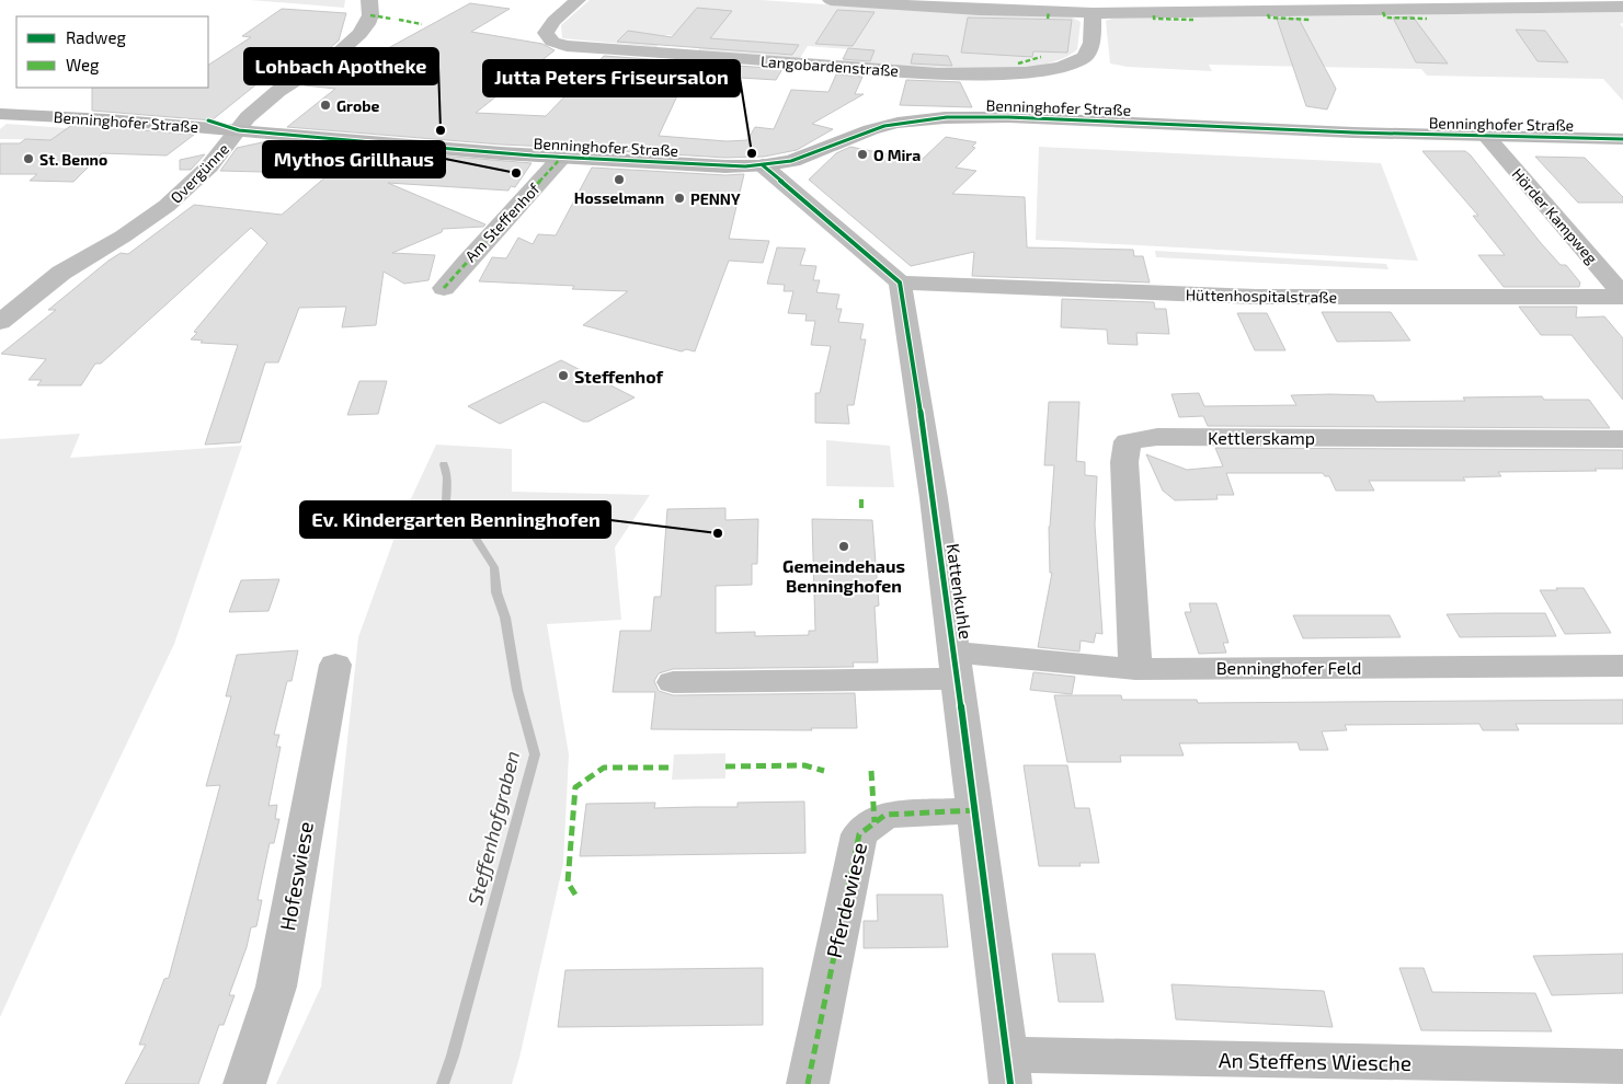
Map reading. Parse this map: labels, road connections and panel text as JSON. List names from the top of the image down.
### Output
{
  "streets": {
    "main road": ["Benninghofer Straße"],
    "street": [
      "Langobardenstraße",
      "Overgünne",
      "Hörder Kampweg",
      "Am Steffenhof",
      "Hüttenhospitalstraße",
      "Kettlerskamp",
      "Kattenkuhle",
      "Benninghofer Feld",
      "Hofeswiese",
      "Pferdewiese",
      "An Steffens Wiesche"
    ]
  },
  "crossings": [
    ["Benninghofer Straße", "Overgünne"],
    ["Benninghofer Straße", "Hörder Kampweg"],
    ["Benninghofer Straße", "Am Steffenhof"],
    ["Hörder Kampweg", "Hüttenhospitalstraße"],
    ["Hüttenhospitalstraße", "Kattenkuhle"],
    ["Kettlerskamp", "Benninghofer Feld"],
    ["Kattenkuhle", "Benninghofer Feld"],
    ["Kattenkuhle", "Pferdewiese"],
    ["Kattenkuhle", "An Steffens Wiesche"]
  ],
  "water": ["Steffenhofgraben"],
  "places": [
    "Grobe",
    "Lohbach Apotheke",
    "Jutta Peters Friseursalon",
    "O Mira",
    "St. Benno",
    "Mythos Grillhaus",
    "Hosselmann",
    "PENNY",
    "Steffenhof",
    "Ev. Kindergarten Benninghofen",
    "Gemeindehaus Benninghofen"
  ],
  "legend": ["Radweg", "Weg"]
}
